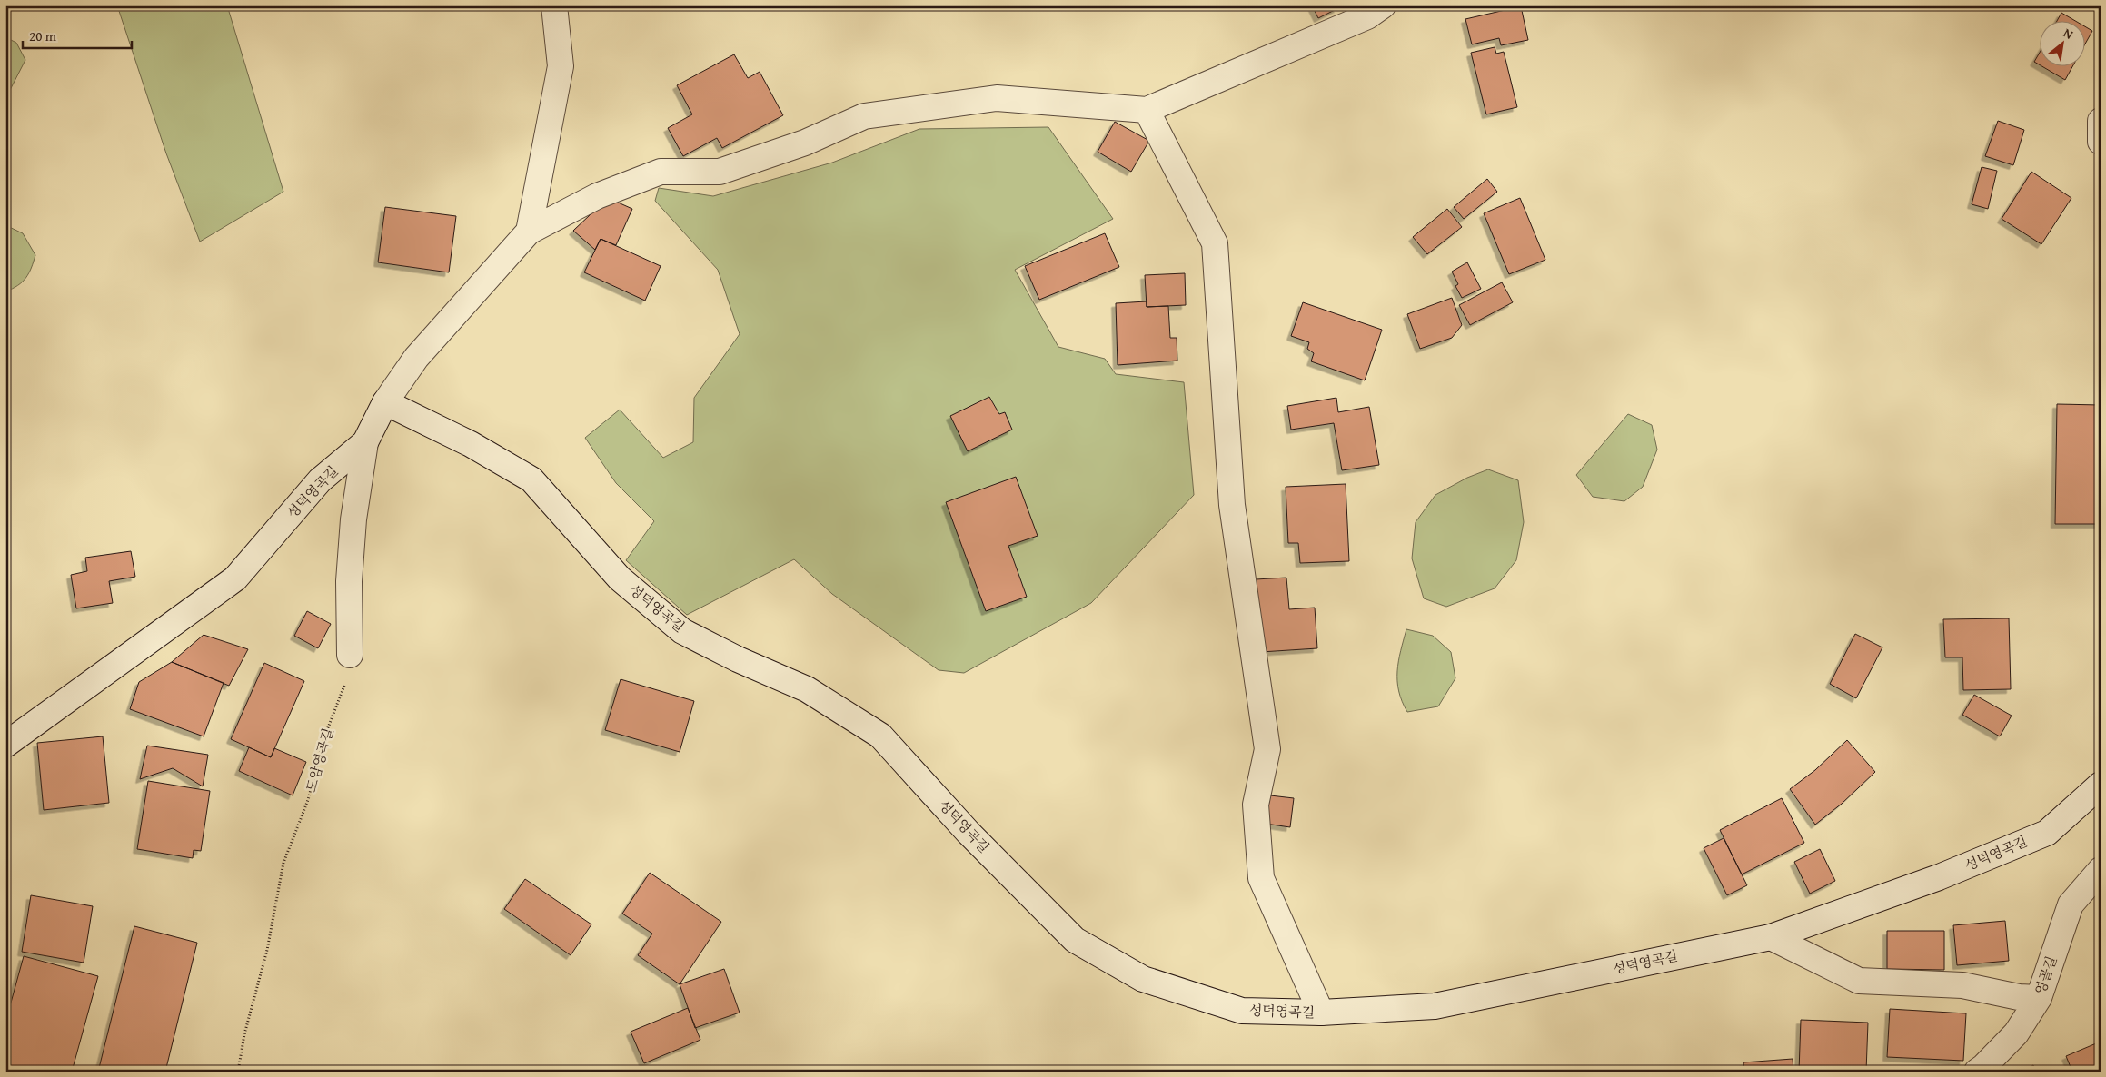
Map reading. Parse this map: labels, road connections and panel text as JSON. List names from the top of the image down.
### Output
{
  "streets": {
    "street": ["성덕영곡길", "영골길"],
    "path": ["도암영곡길"]
  },
  "scale_bar": "20 m",
  "north": "top right"
}
